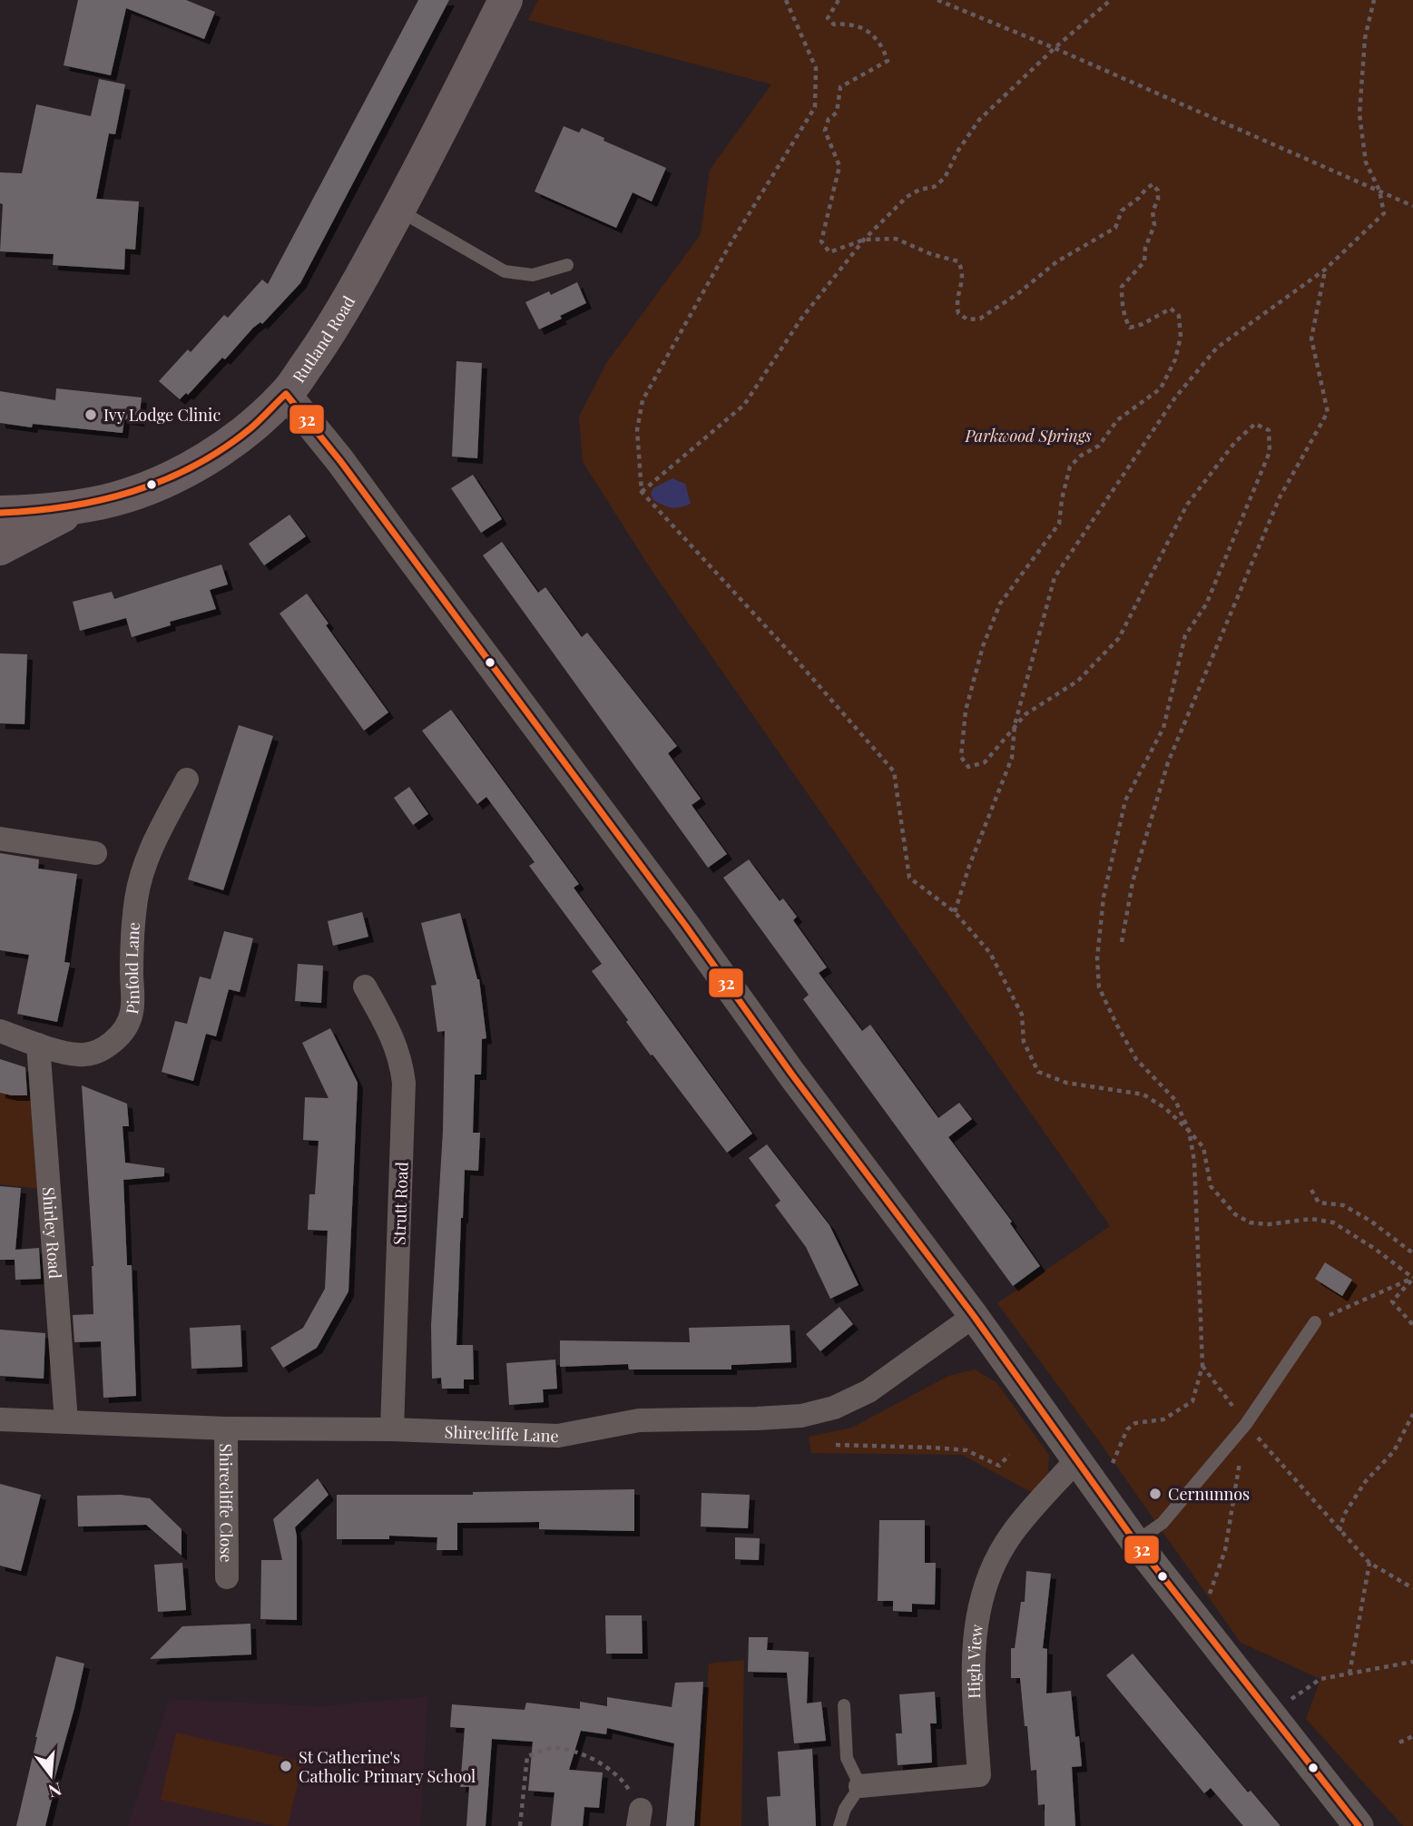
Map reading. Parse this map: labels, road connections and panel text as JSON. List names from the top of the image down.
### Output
{
  "streets": {
    "main road": ["Rutland Road"],
    "street": [
      "Pinfold Lane",
      "Strutt Road",
      "Shirley Road",
      "Shirecliffe Lane",
      "Shirecliffe Close",
      "High View"
    ]
  },
  "crossings": [
    ["Pinfold Lane", "Shirley Road"],
    ["Strutt Road", "Shirecliffe Lane"],
    ["Shirley Road", "Shirecliffe Lane"],
    ["Shirecliffe Lane", "Shirecliffe Close"]
  ],
  "parks": ["Parkwood Springs"],
  "places": ["Ivy Lodge Clinic", "Cernunnos", "St Catherine's Catholic Primary School"],
  "lines": ["transit line 32"],
  "north": "bottom"
}
